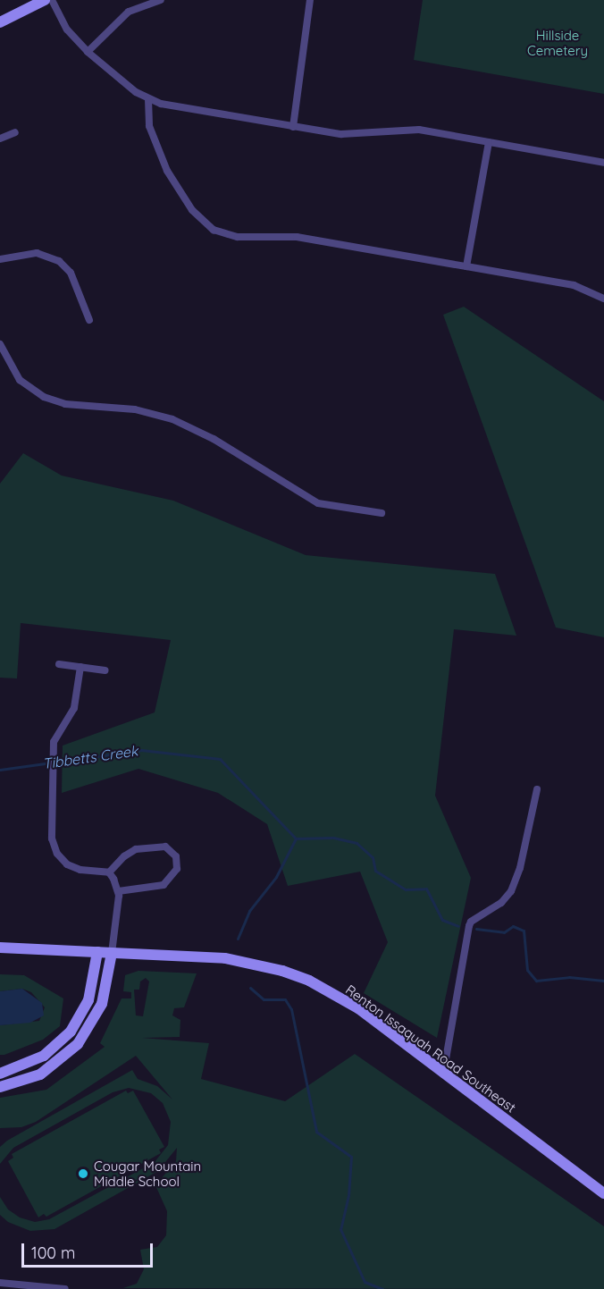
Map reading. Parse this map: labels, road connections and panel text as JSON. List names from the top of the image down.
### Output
{
  "streets": {
    "main road": ["Renton Issaquah Road Southeast"]
  },
  "water": ["Tibbetts Creek"],
  "parks": ["Hillside Cemetery"],
  "places": ["Cougar Mountain Middle School"],
  "scale_bar": "100 m"
}
